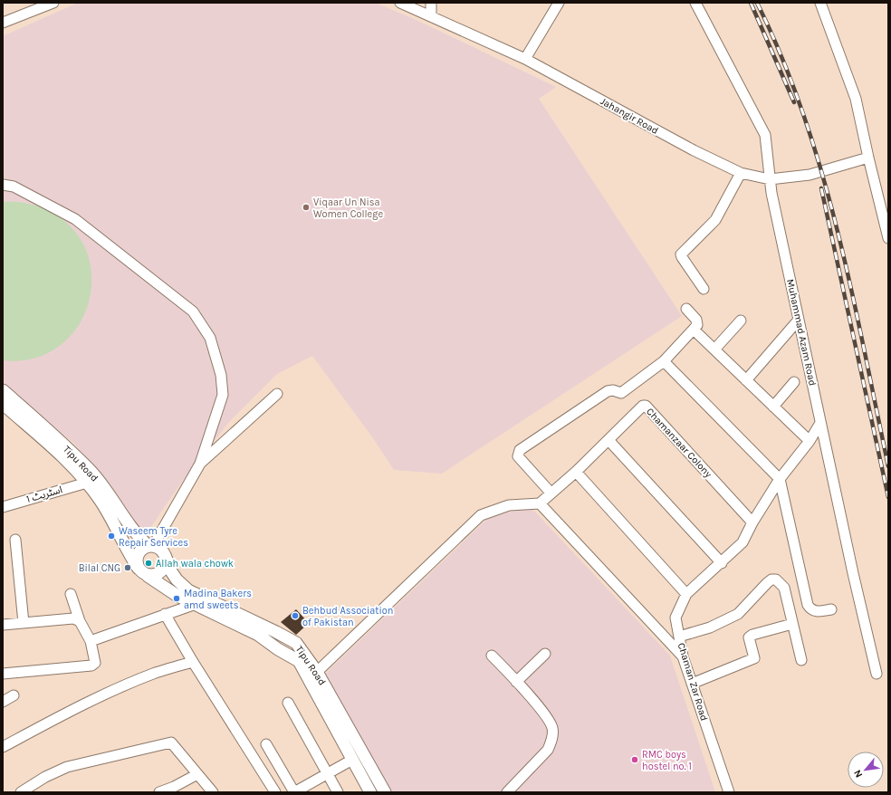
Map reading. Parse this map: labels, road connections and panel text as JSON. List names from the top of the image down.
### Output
{
  "streets": {
    "main road": ["Tipu Road"],
    "street": [
      "Jahangir Road",
      "Muhammad Azam Road",
      "Chamanzaar Colony",
      "اسٹریٹ 1",
      "Chaman Zar Road"
    ]
  },
  "crossings": [
    ["Jahangir Road", "Muhammad Azam Road"],
    ["Muhammad Azam Road", "Chaman Zar Road"],
    ["Chamanzaar Colony", "Chaman Zar Road"]
  ],
  "places": [
    "Viqaar Un Nisa Women College",
    "Waseem Tyre Repair Services",
    "Allah wala chowk",
    "Bilal CNG",
    "Madina Bakers amd sweets",
    "Behbud Association of Pakistan",
    "RMC boys hostel no. 1"
  ],
  "north": "bottom left"
}
